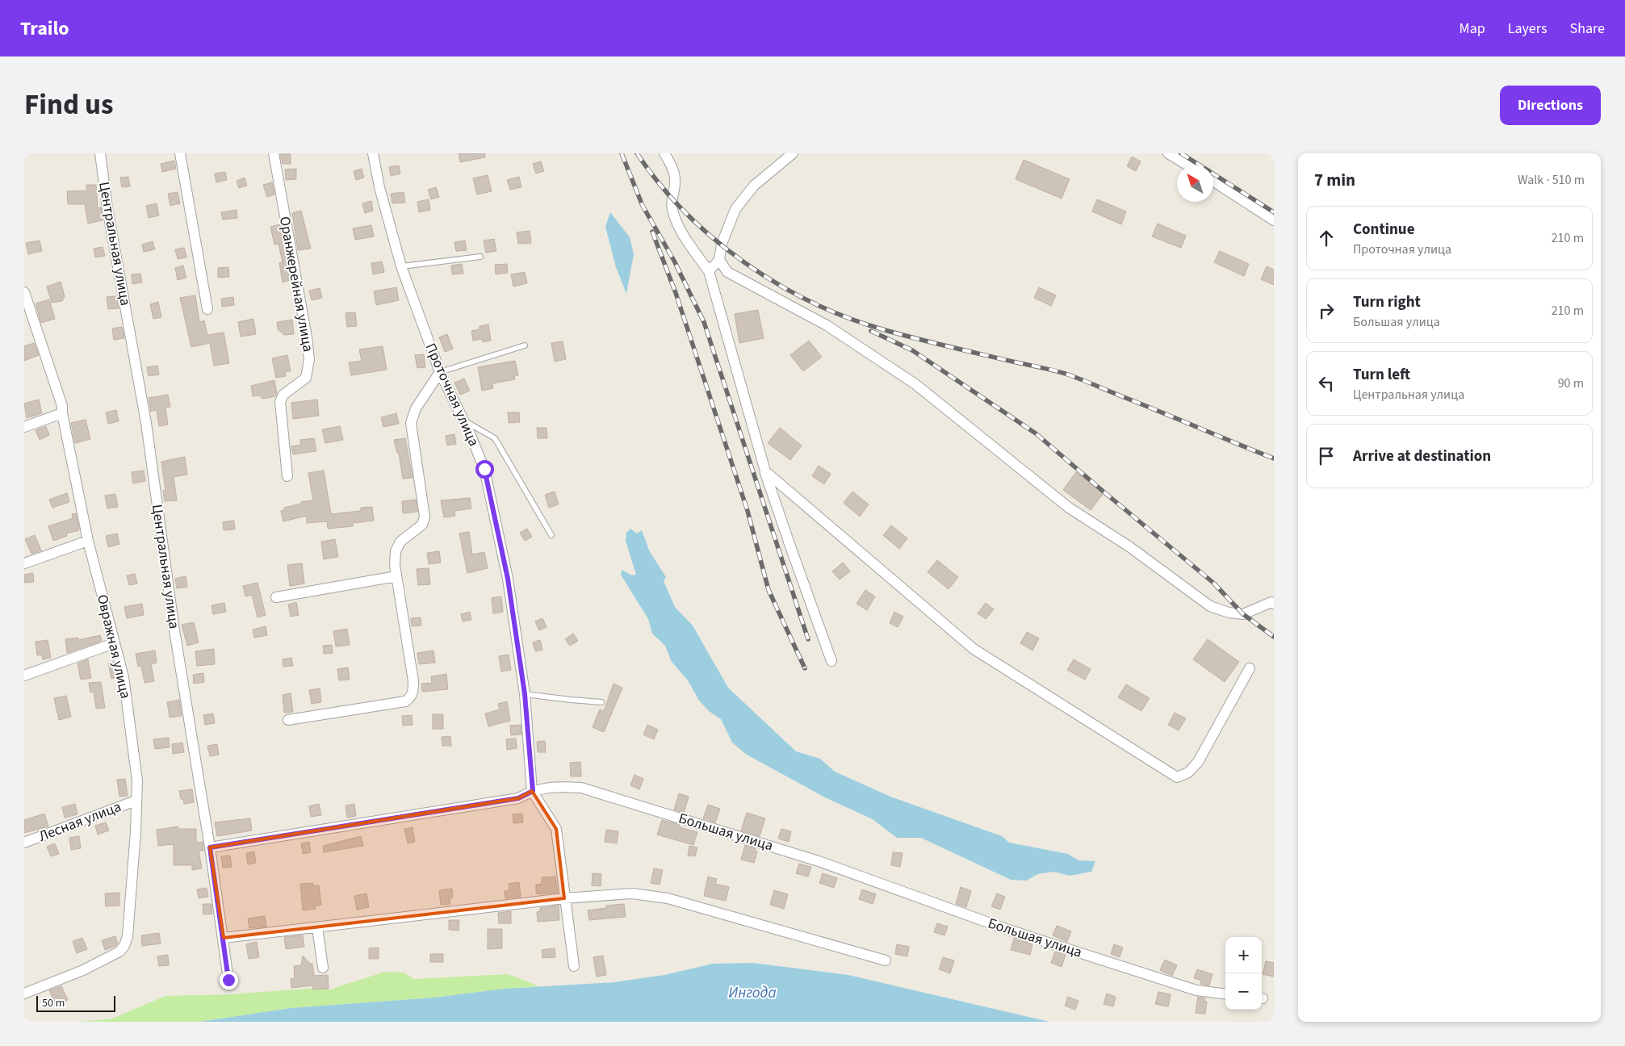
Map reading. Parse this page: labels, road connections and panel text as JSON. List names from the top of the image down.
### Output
{
  "streets": {
    "street": [
      "Центральная улица",
      "Оранжерейная улица",
      "Проточная улица",
      "Овражная улица",
      "Лесная улица",
      "Большая улица"
    ]
  },
  "crossings": [
    ["Центральная улица", "Большая улица"],
    ["Проточная улица", "Большая улица"],
    ["Овражная улица", "Лесная улица"]
  ],
  "water": ["Ингода"],
  "scale_bar": "50 m",
  "north": "top left",
  "page": {
    "header": "Trailo",
    "nav": ["Map", "Layers", "Share"],
    "title": "Find us",
    "buttons": "Directions",
    "heading": ["7 min", "Walk · 510 m"],
    "list": [
      ["Continue", "Проточная улица", "210 m"],
      ["Turn right", "Большая улица", "210 m"],
      ["Turn left", "Центральная улица", "90 m"],
      "Arrive at destination"
    ],
    "map_buttons": ["+", "−"],
    "scale": "50 m"
  }
}
